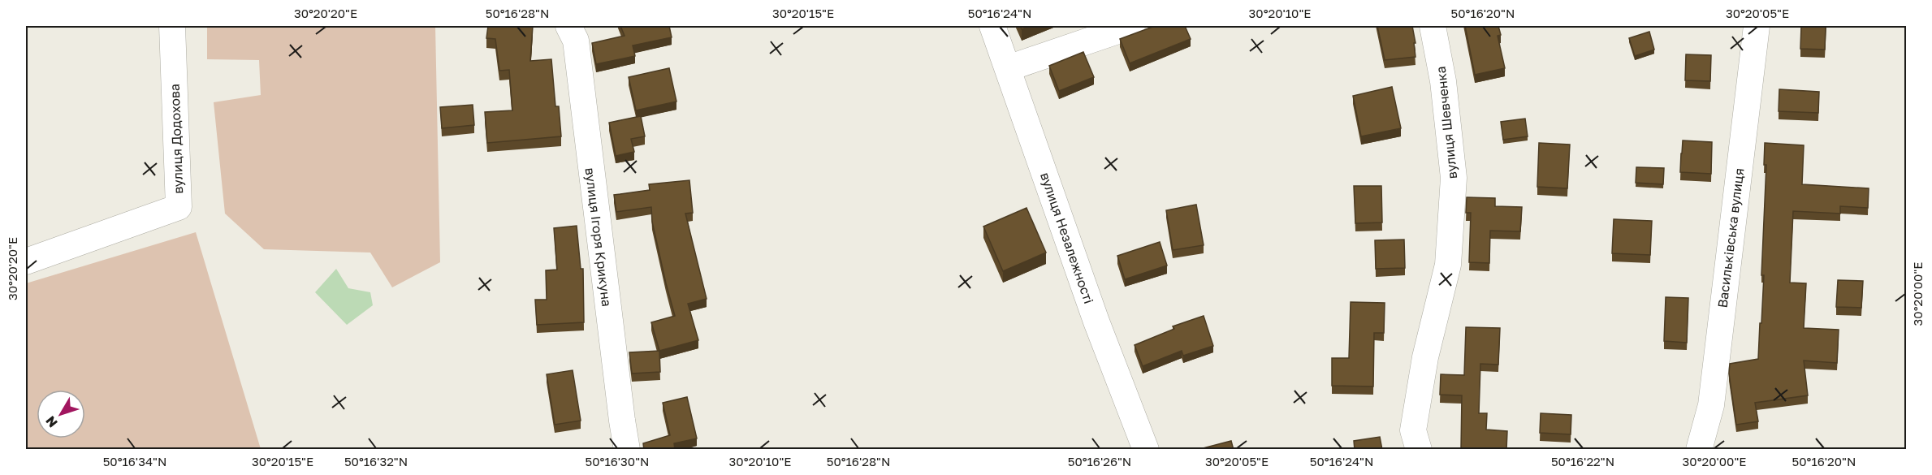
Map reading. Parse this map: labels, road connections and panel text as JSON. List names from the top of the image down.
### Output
{
  "streets": {
    "street": [
      "вулиця Шевченка",
      "вулиця Додохова",
      "вулиця Ігоря Крикуна",
      "вулиця Незалежності",
      "Васильківська вулиця"
    ]
  },
  "north": "bottom left",
  "coordinates": [
    "30°20'20\"E",
    "50°16'28\"N",
    "30°20'15\"E",
    "50°16'24\"N",
    "30°20'10\"E",
    "50°16'20\"N",
    "30°20'05\"E",
    "30°20'00\"E",
    "50°16'34\"N",
    "50°16'32\"N",
    "50°16'30\"N",
    "50°16'26\"N",
    "50°16'22\"N"
  ]
}
